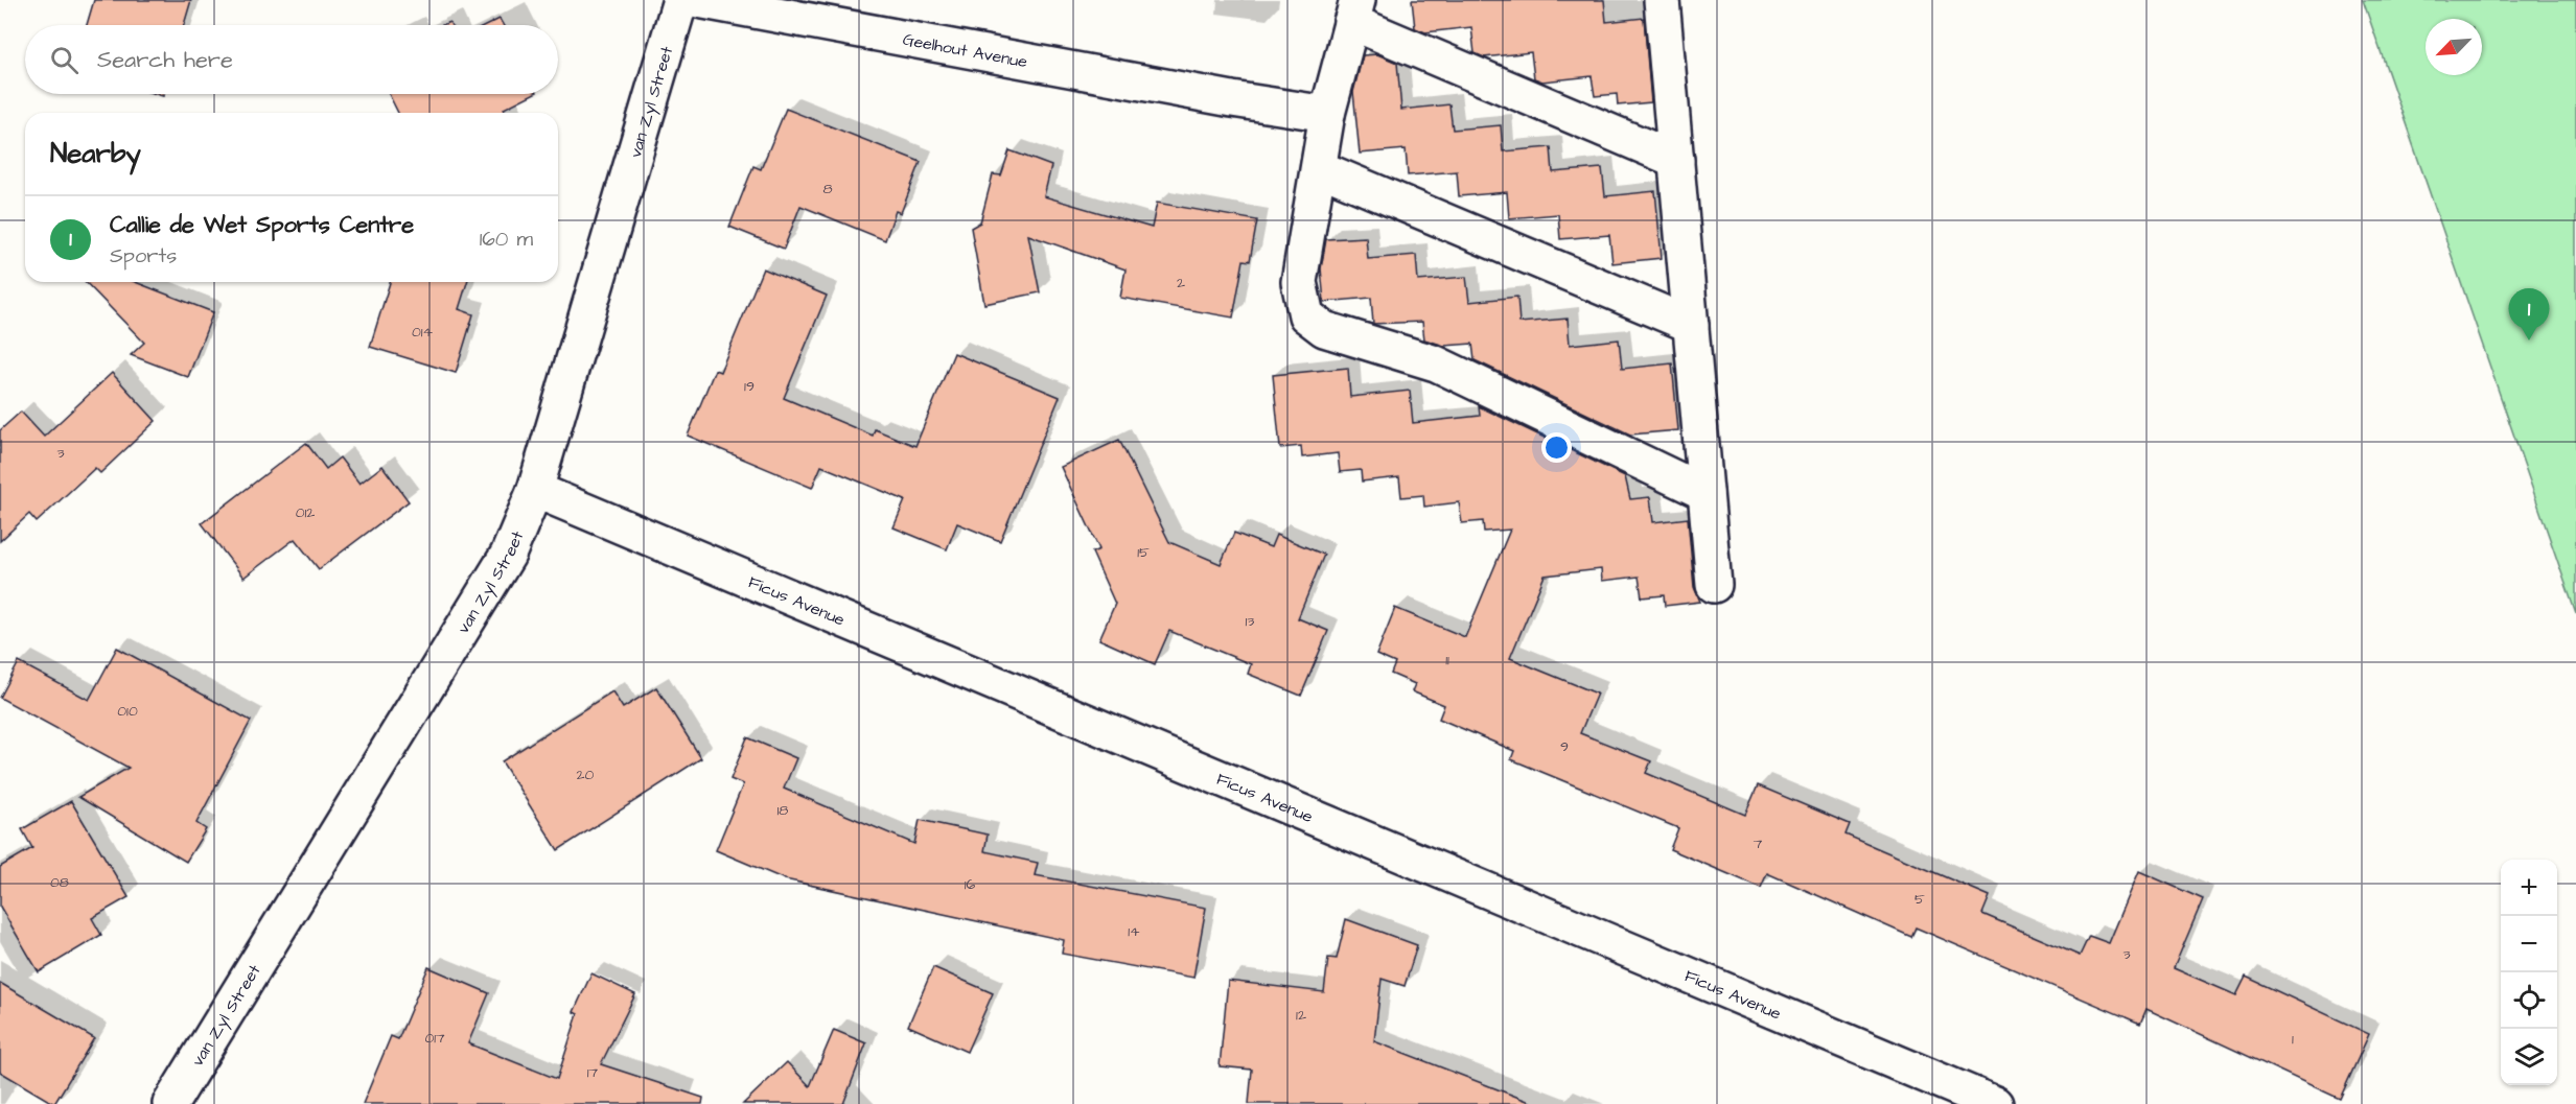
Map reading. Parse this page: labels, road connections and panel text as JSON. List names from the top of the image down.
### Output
{
  "streets": {
    "street": ["Geelhout Avenue", "van Zyl Street", "Ficus Avenue"]
  },
  "crossings": [
    ["van Zyl Street", "Ficus Avenue"]
  ],
  "house_numbers": [
    "8",
    "2",
    "014",
    "19",
    "3",
    "012",
    "15",
    "13",
    "11",
    "010",
    "9",
    "20",
    "18",
    "7",
    "08",
    "16",
    "5",
    "14",
    "3",
    "12",
    "017",
    "1",
    "17"
  ],
  "north": "bottom left",
  "page": {
    "search": "Search here",
    "heading": "Nearby",
    "list": [
      {
        "mark": "1",
        "name": "Callie de Wet Sports Centre",
        "note": "Sports",
        "value": "160 m"
      }
    ],
    "pins": "1",
    "map_buttons": ["+", "−"]
  }
}
